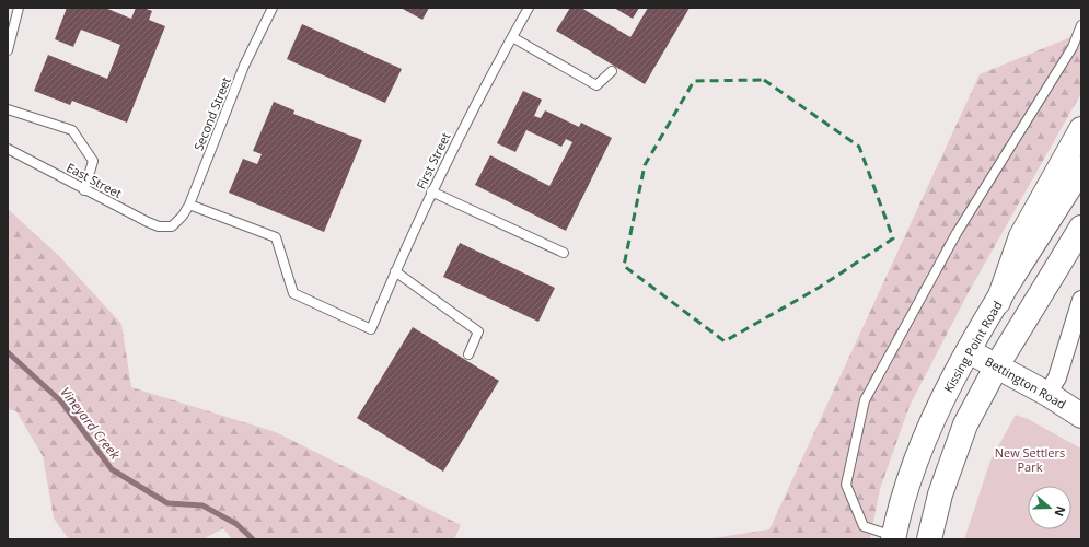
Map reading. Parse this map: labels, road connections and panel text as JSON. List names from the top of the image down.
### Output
{
  "streets": {
    "main road": ["Kissing Point Road", "Bettington Road"],
    "lane": ["Second Street", "First Street", "East Street"]
  },
  "crossings": [
    ["Second Street", "First Street"],
    ["Second Street", "East Street"],
    ["Kissing Point Road", "Bettington Road"]
  ],
  "water": ["Vineyard Creek"],
  "parks": ["New Settlers Park"],
  "north": "right"
}
